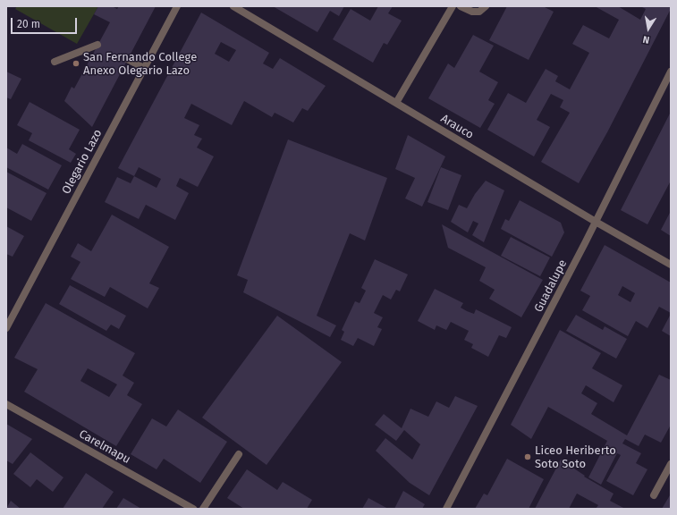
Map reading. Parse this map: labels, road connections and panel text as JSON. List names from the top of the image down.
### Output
{
  "streets": {
    "street": [
      "Arauco",
      "Olegario Lazo",
      "Guadalupe",
      "Carelmapu"
    ]
  },
  "crossings": [
    ["Arauco", "Guadalupe"]
  ],
  "places": ["San Fernando College Anexo Olegario Lazo", "Liceo Heriberto Soto Soto"],
  "scale_bar": "20 m",
  "north": "bottom"
}
